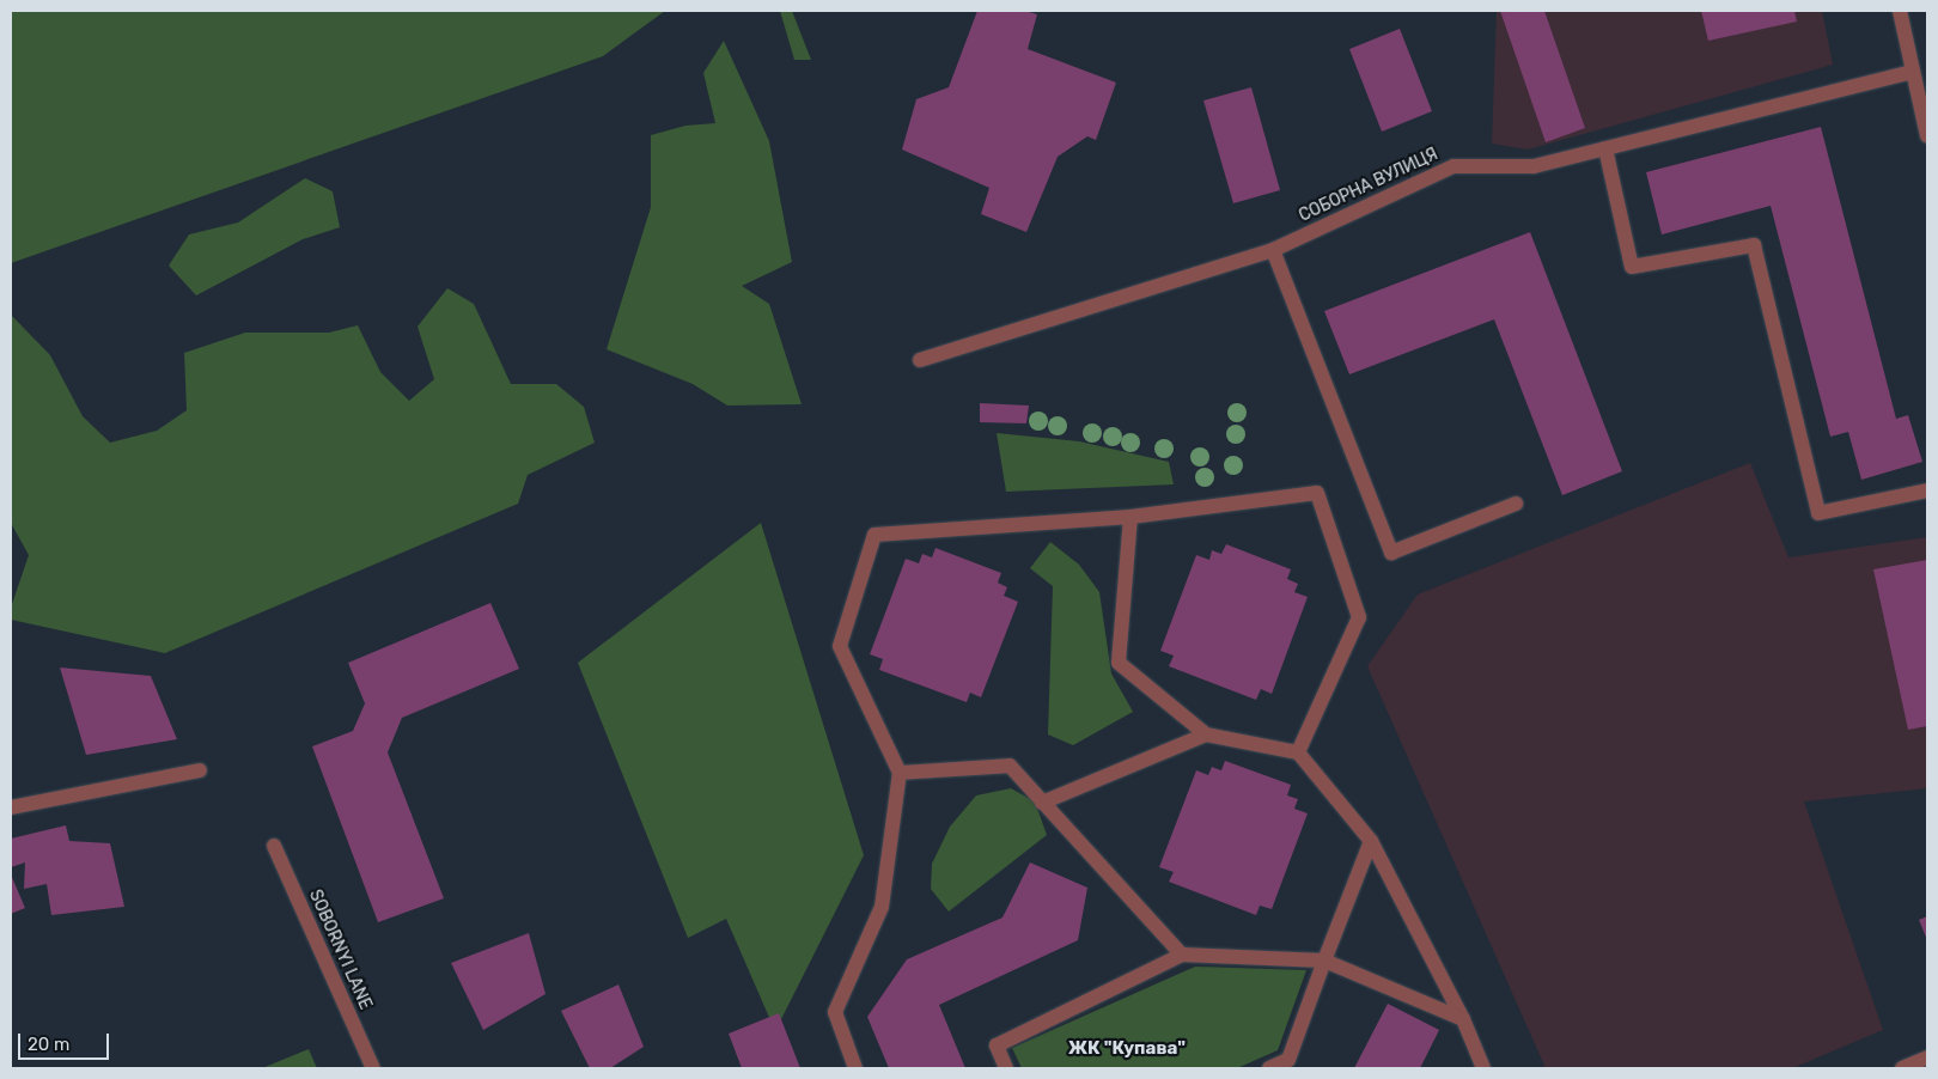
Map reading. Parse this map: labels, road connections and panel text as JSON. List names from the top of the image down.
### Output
{
  "streets": {
    "street": ["СОБОРНА ВУЛИЦЯ", "SOBORNYI LANE"]
  },
  "districts": ["ЖК \"Купава\""],
  "scale_bar": "20 m"
}
